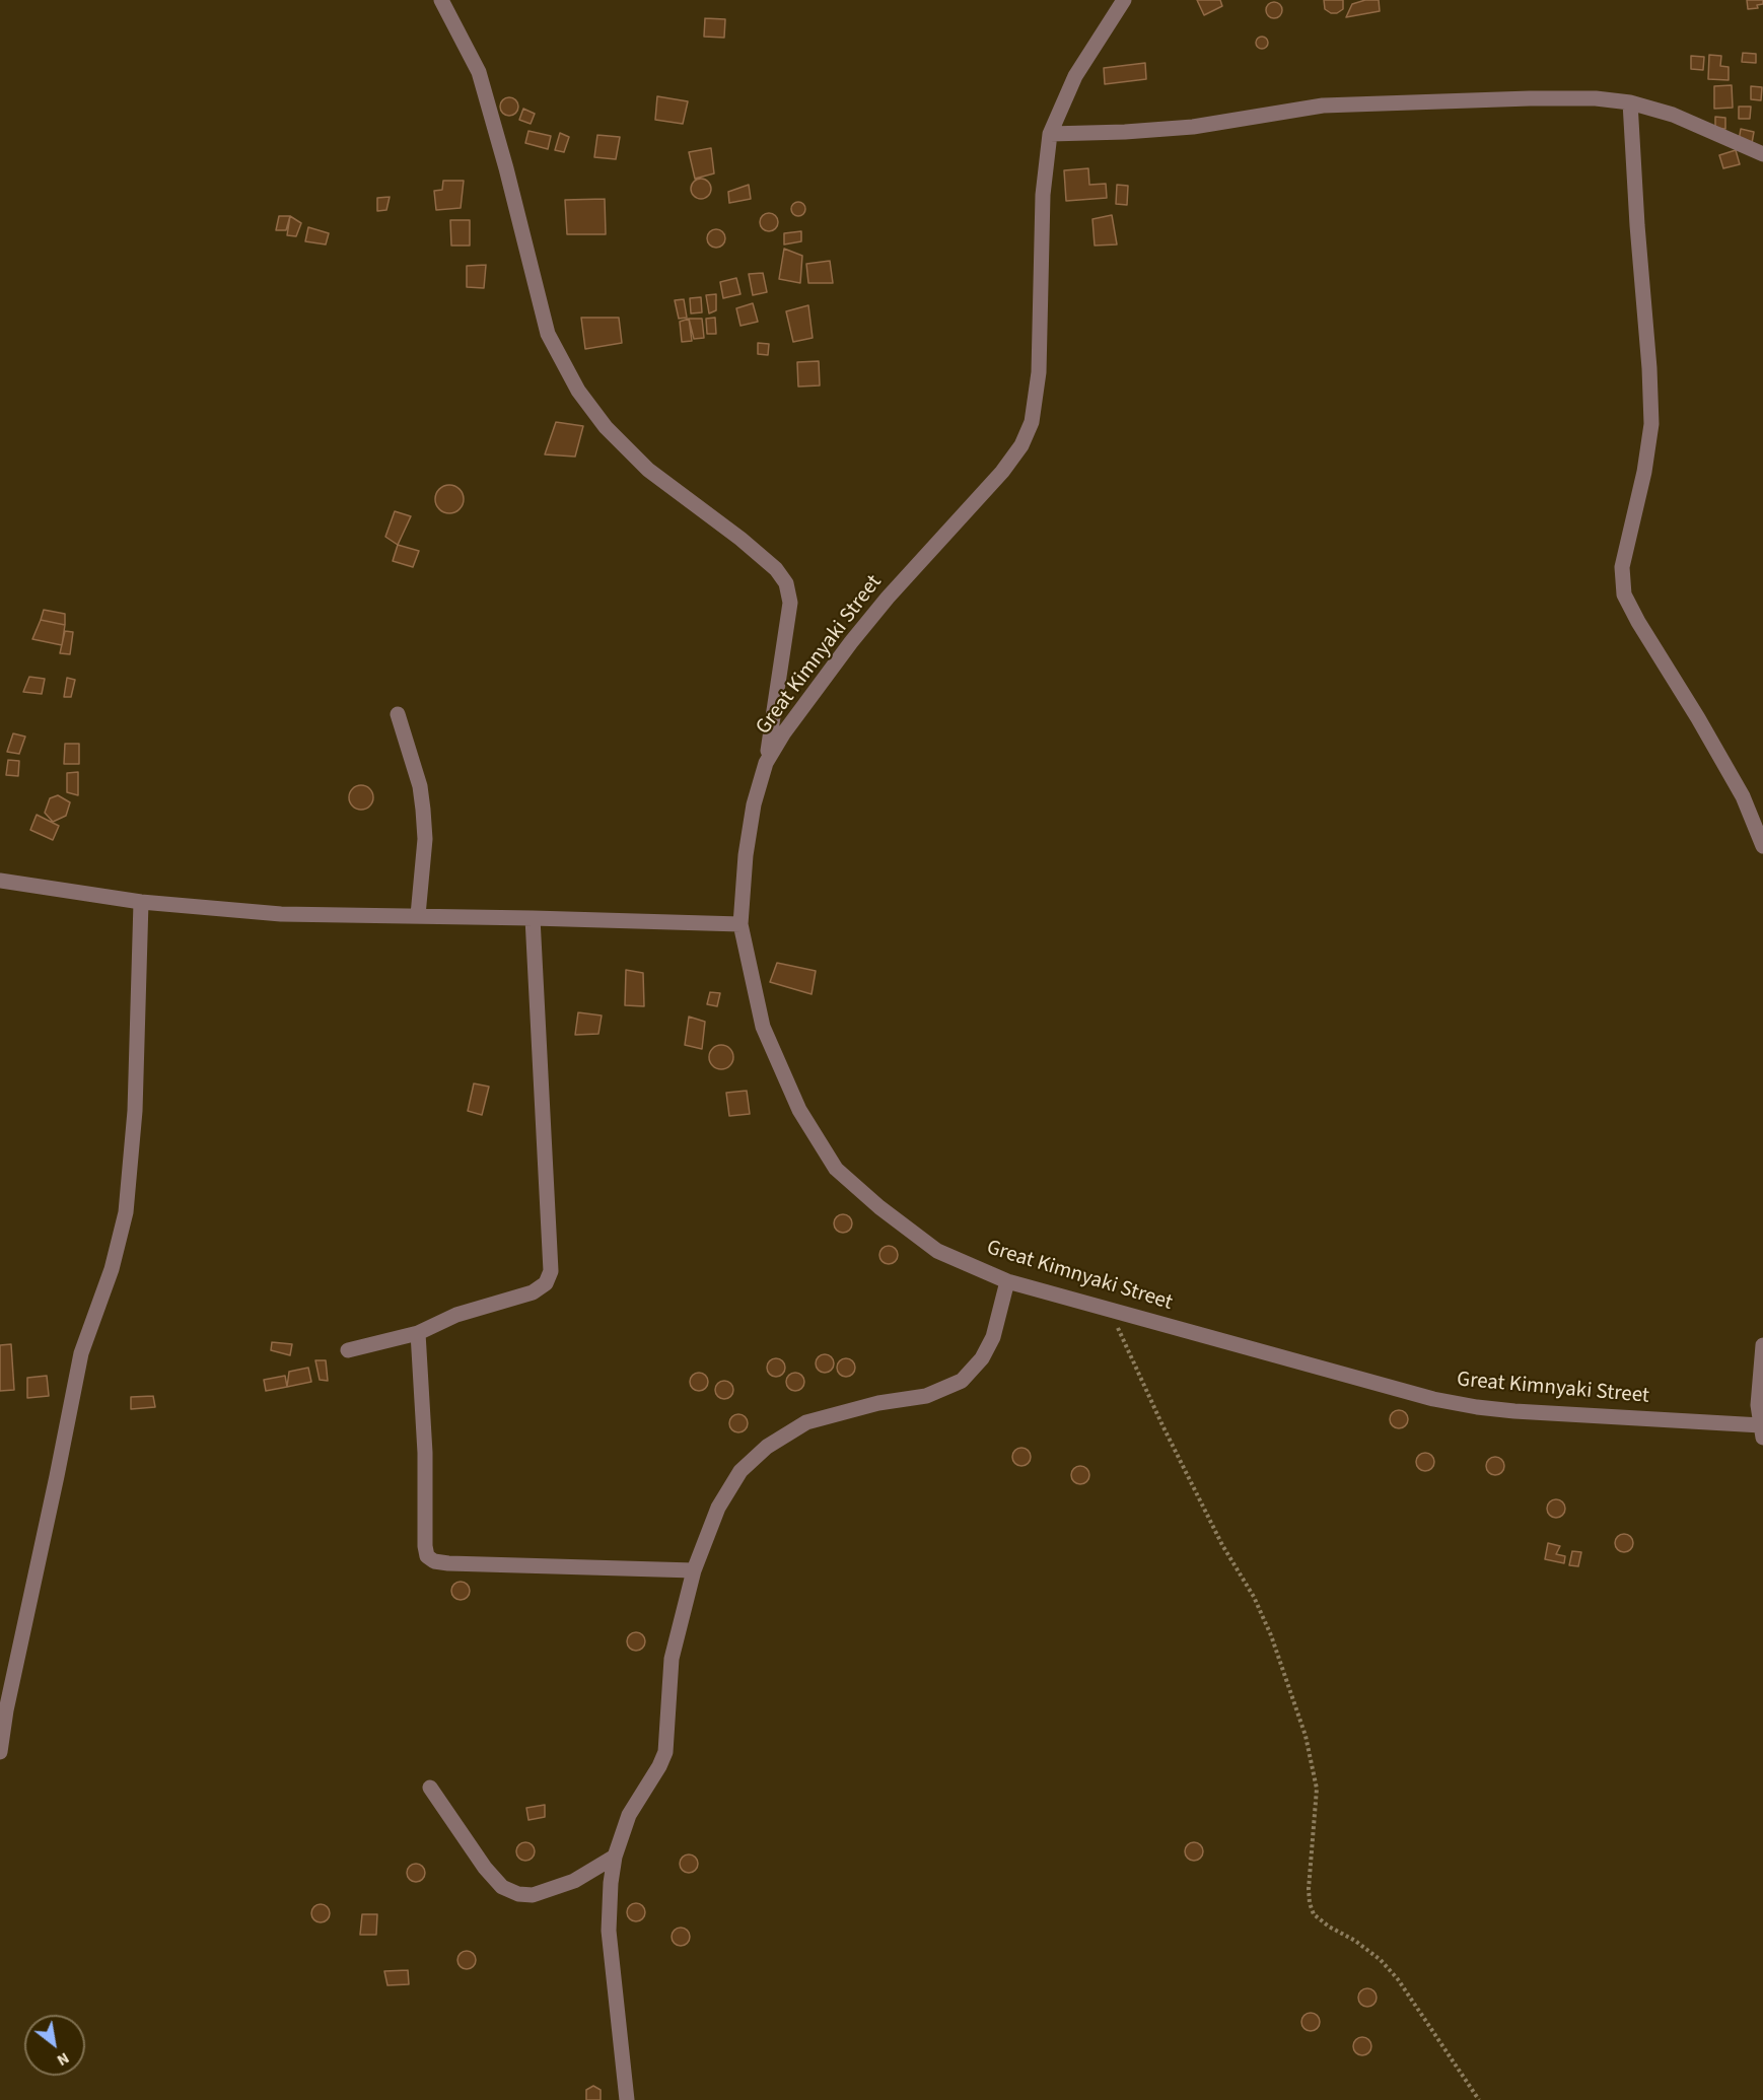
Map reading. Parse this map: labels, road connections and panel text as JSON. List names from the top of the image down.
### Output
{
  "streets": {
    "street": ["Great Kimnyaki Street"]
  },
  "north": "bottom right"
}
